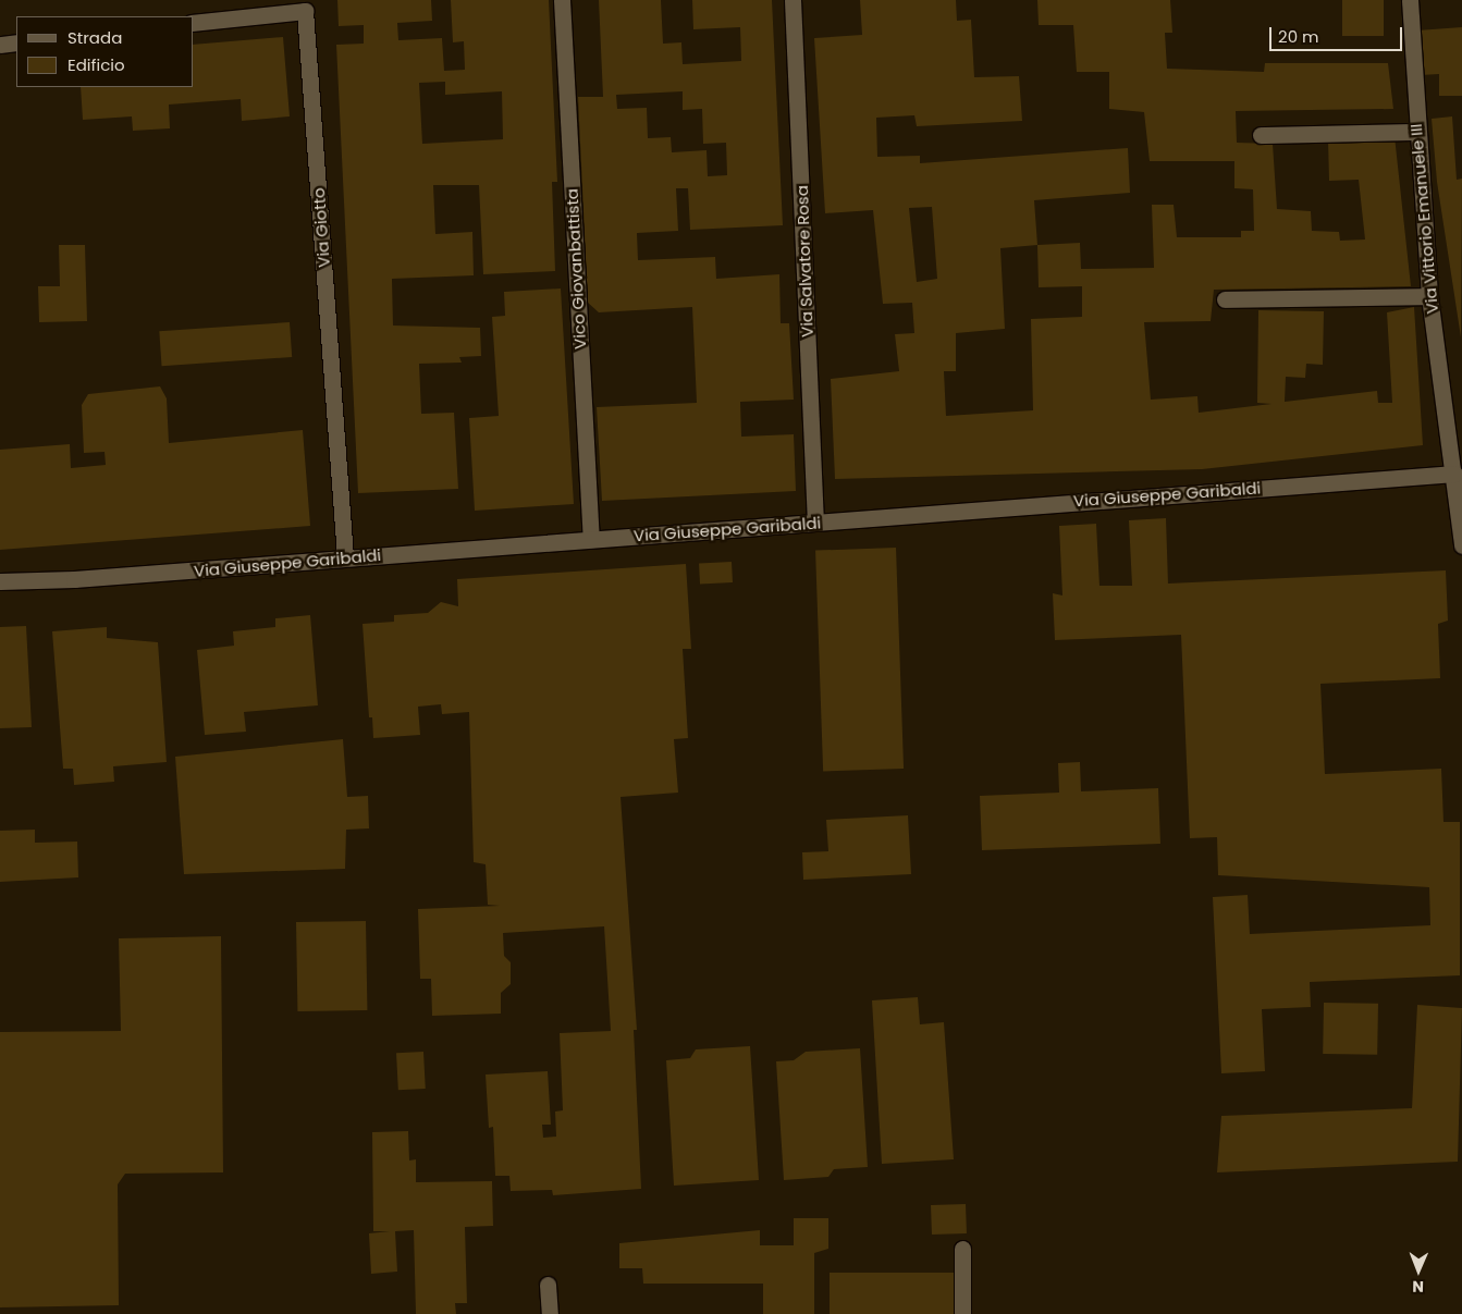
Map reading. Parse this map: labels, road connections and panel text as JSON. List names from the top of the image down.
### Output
{
  "streets": {
    "street": [
      "Via Vittorio Emanuele III",
      "Via Giotto",
      "Via Salvatore Rosa",
      "Vico Giovanbattista",
      "Via Giuseppe Garibaldi"
    ]
  },
  "crossings": [
    ["Via Vittorio Emanuele III", "Via Giuseppe Garibaldi"],
    ["Via Giotto", "Via Giuseppe Garibaldi"],
    ["Via Salvatore Rosa", "Via Giuseppe Garibaldi"],
    ["Vico Giovanbattista", "Via Giuseppe Garibaldi"]
  ],
  "legend": ["Strada", "Edificio"],
  "scale_bar": "20 m",
  "north": "bottom"
}
